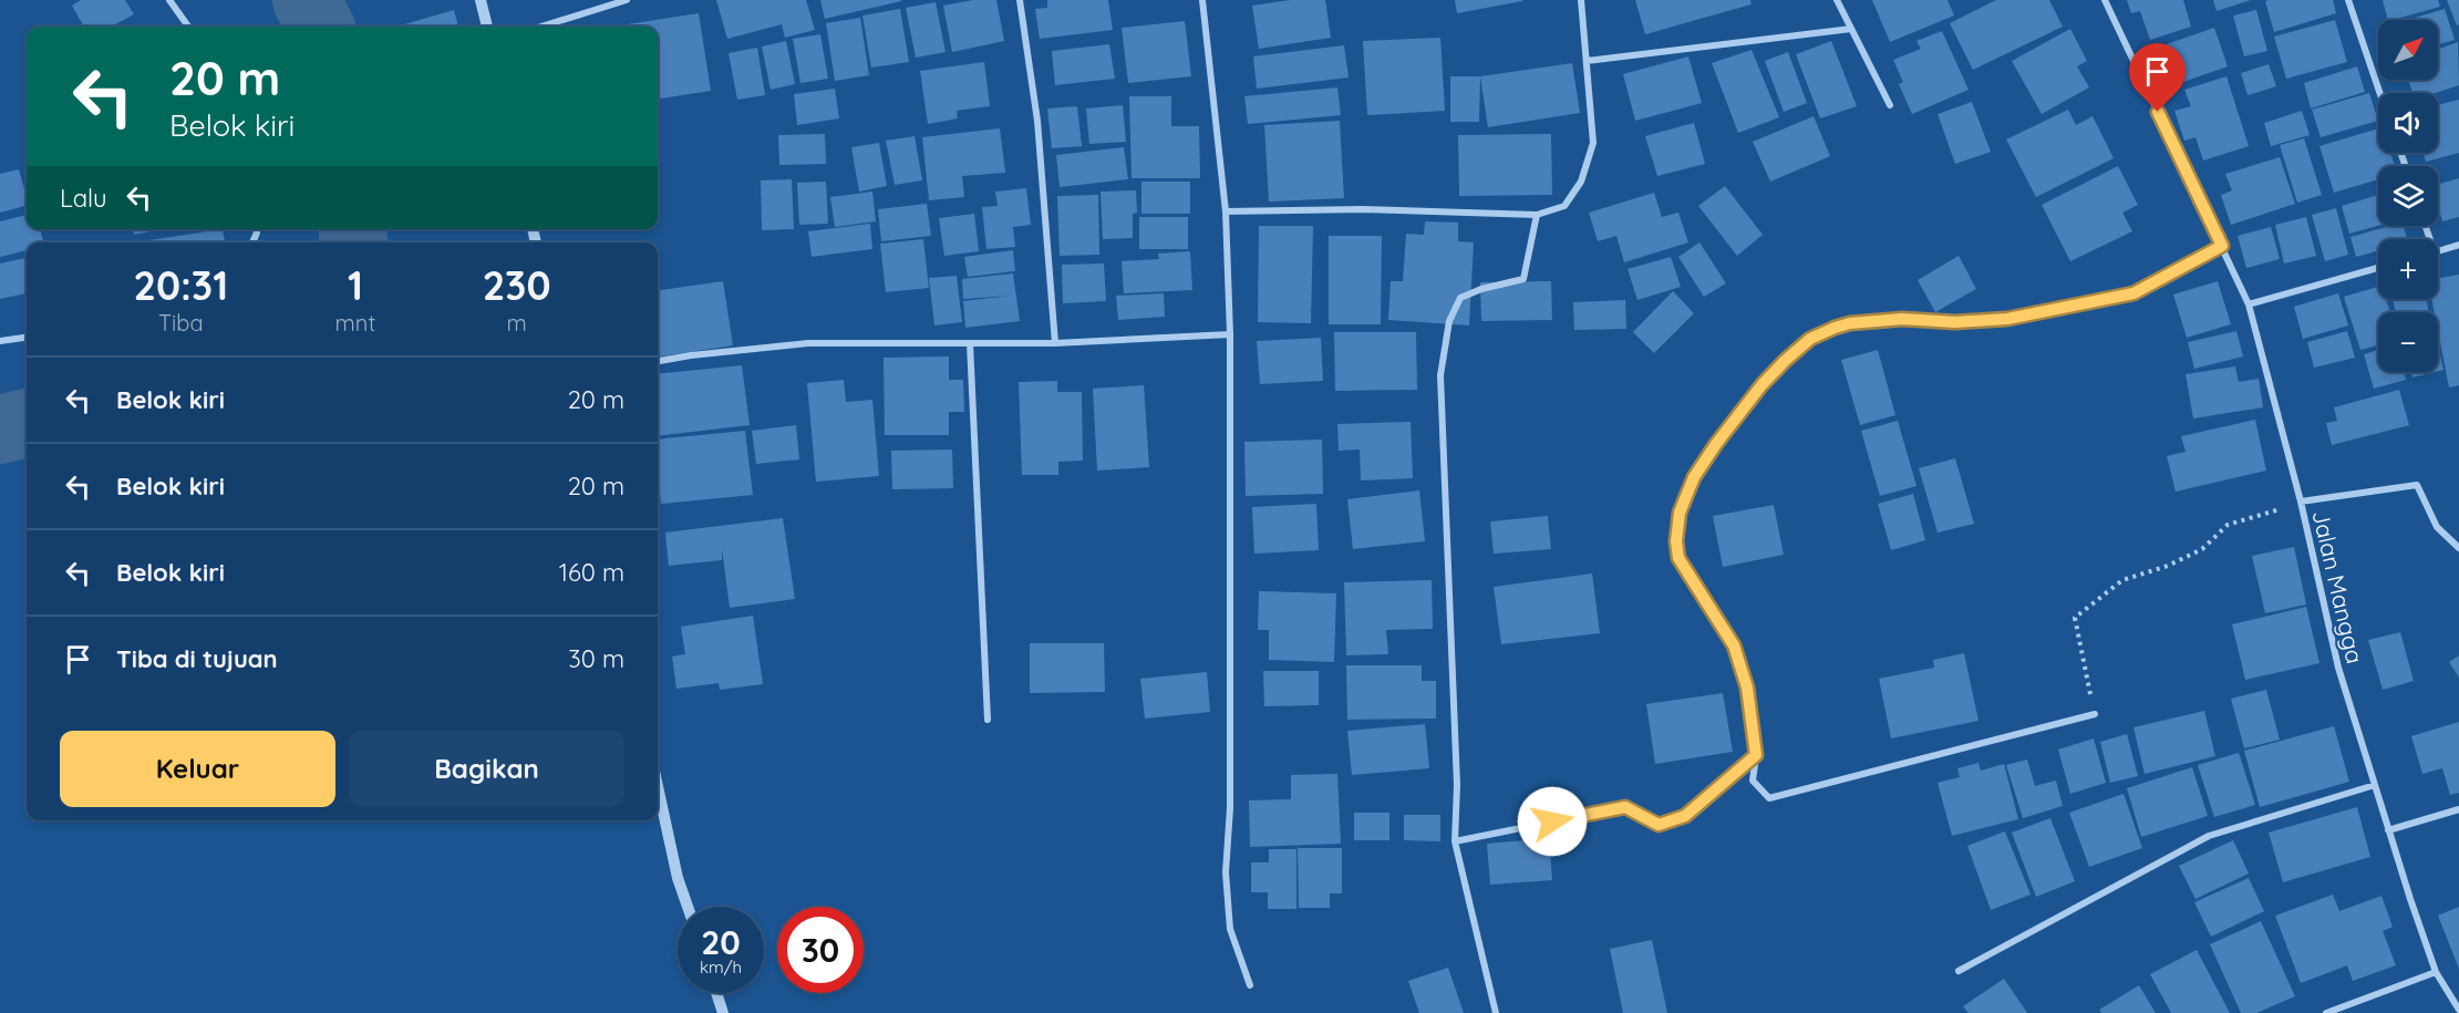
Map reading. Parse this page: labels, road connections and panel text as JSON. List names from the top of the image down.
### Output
{
  "streets": {
    "street": ["Jalan Mangga"]
  },
  "north": "top right",
  "page": {
    "map_buttons": ["+", "−"],
    "turn": ["20 m", "Belok kiri"],
    "then": "Lalu",
    "eta": [
      "20:31",
      "Tiba",
      "1",
      "mnt",
      "230",
      "m"
    ],
    "list": [
      {
        "name": "Belok kiri",
        "value": "20 m"
      },
      {
        "name": "Belok kiri",
        "value": "20 m"
      },
      {
        "name": "Belok kiri",
        "value": "160 m"
      },
      {
        "name": "Tiba di tujuan",
        "value": "30 m"
      }
    ],
    "buttons": ["Keluar", "Bagikan"],
    "speed": "20 km/h",
    "limit": "30"
  }
}
